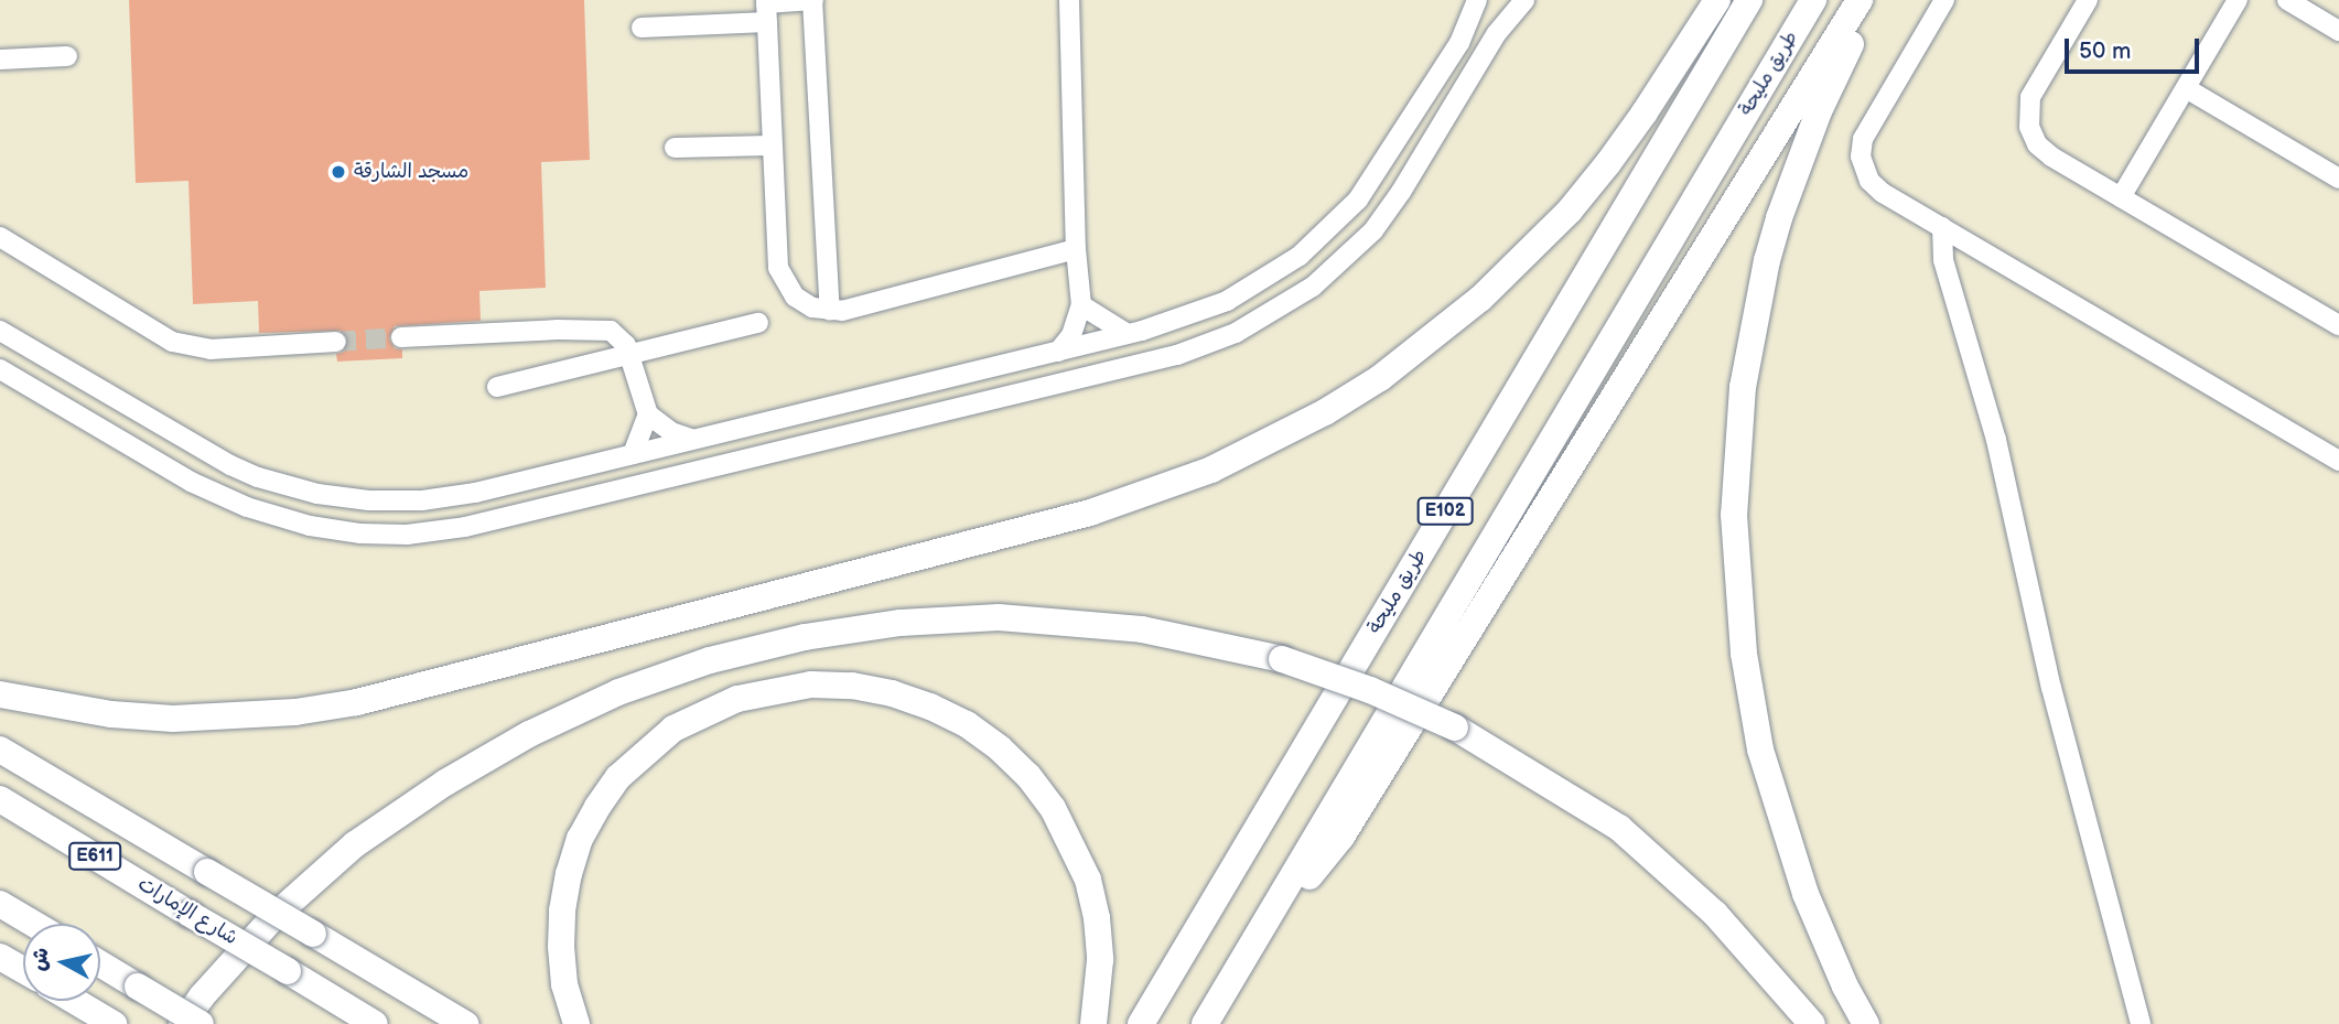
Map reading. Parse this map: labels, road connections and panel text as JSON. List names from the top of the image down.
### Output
{
  "streets": {
    "highway": [
      "طريق مليحة",
      "E102",
      "E611",
      "شارع الإمارات"
    ]
  },
  "places": ["مسجد الشارقة"],
  "scale_bar": "50 m",
  "north": "left"
}
